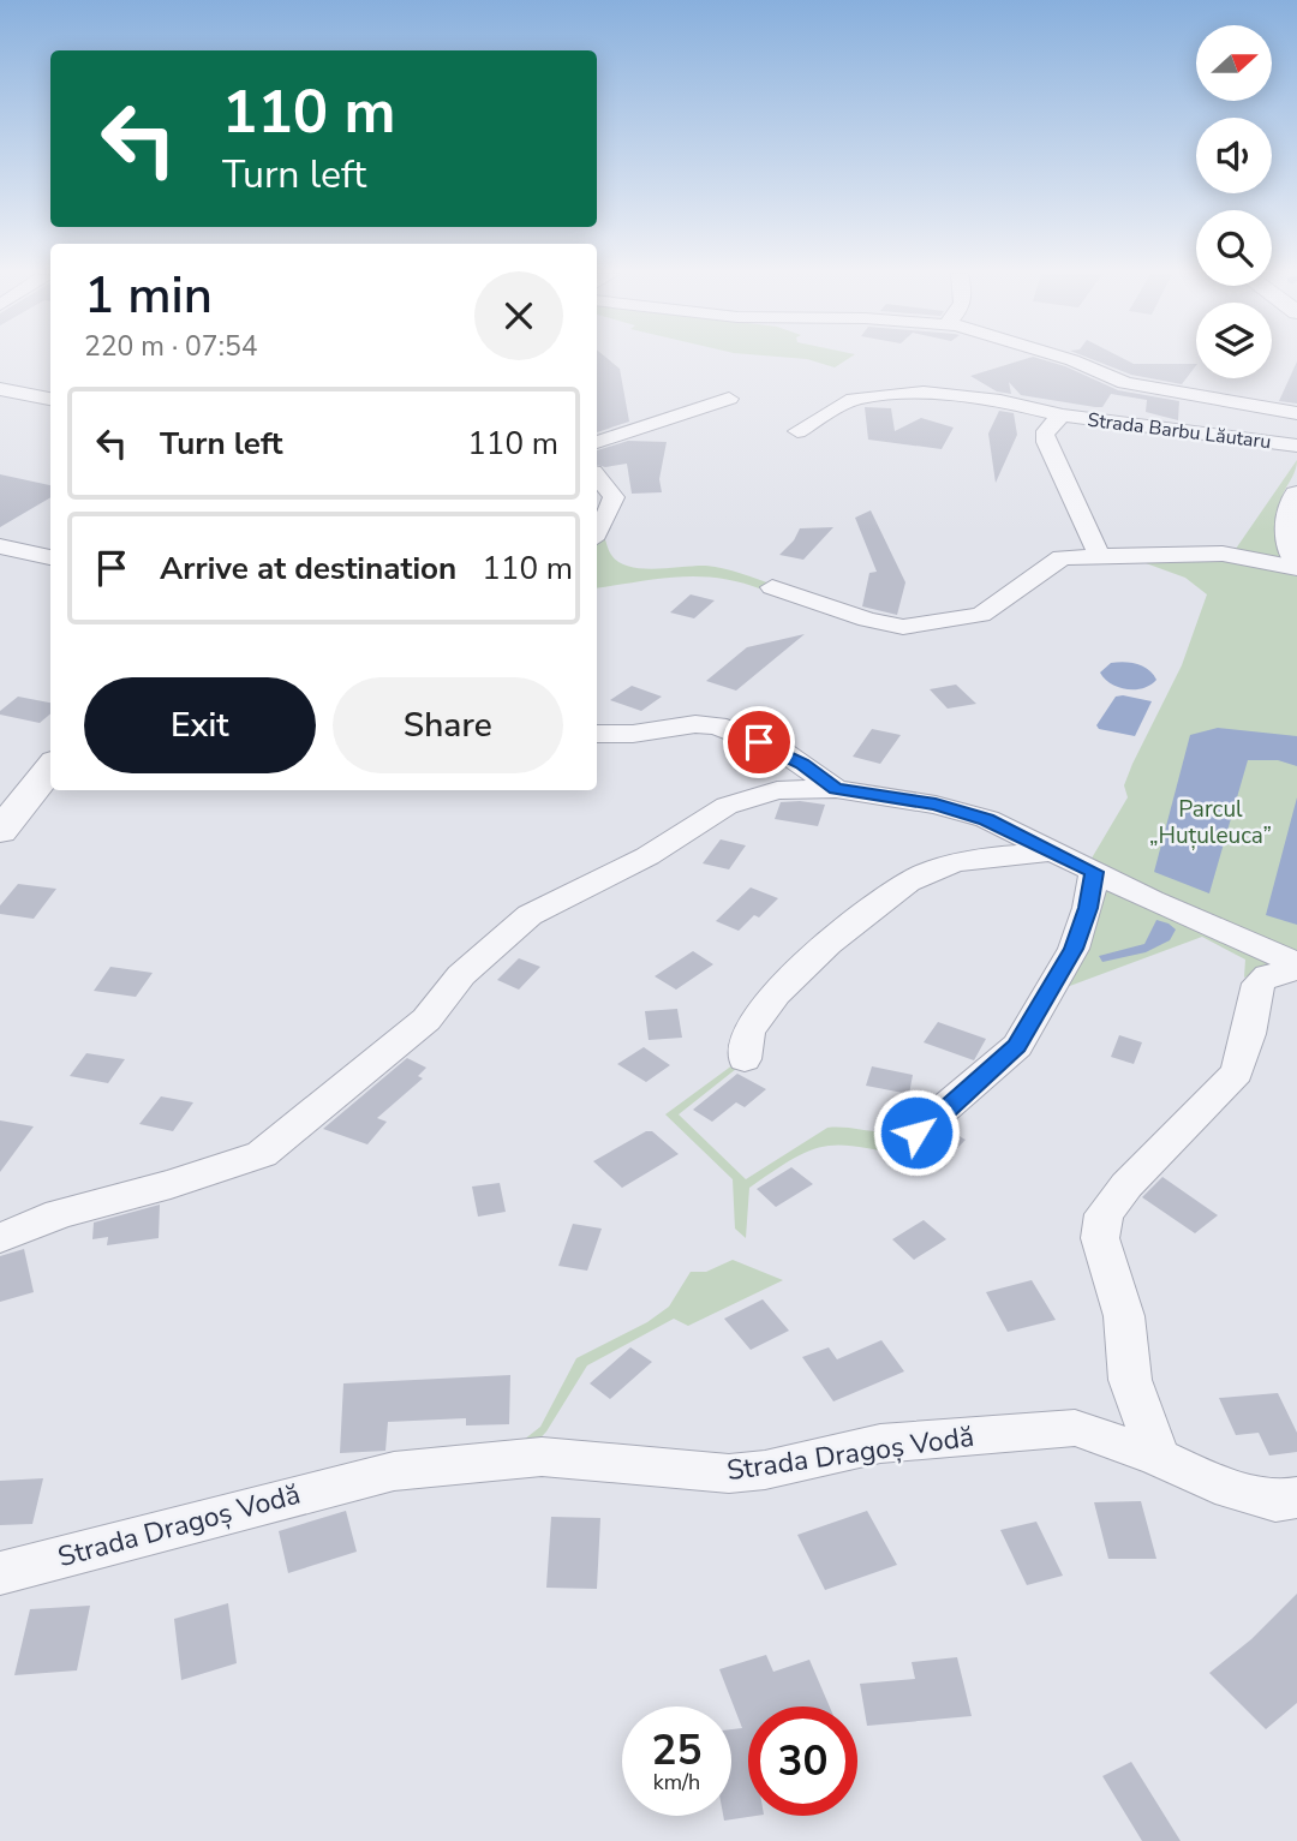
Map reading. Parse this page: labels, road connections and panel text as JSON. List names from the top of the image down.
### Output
{
  "streets": {
    "street": ["Strada Barbu Lăutaru", "Strada Dragoș Vodă"]
  },
  "parks": ["Parcul „Huțuleuca”"],
  "north": "right",
  "page": {
    "turn": ["110 m", "Turn left"],
    "heading": ["1 min", "220 m · 07:54"],
    "list": [
      {
        "name": "Turn left",
        "value": "110 m"
      },
      {
        "name": "Arrive at destination",
        "value": "110 m"
      }
    ],
    "buttons": ["Exit", "Share"],
    "speed": "25 km/h",
    "limit": "30"
  }
}
